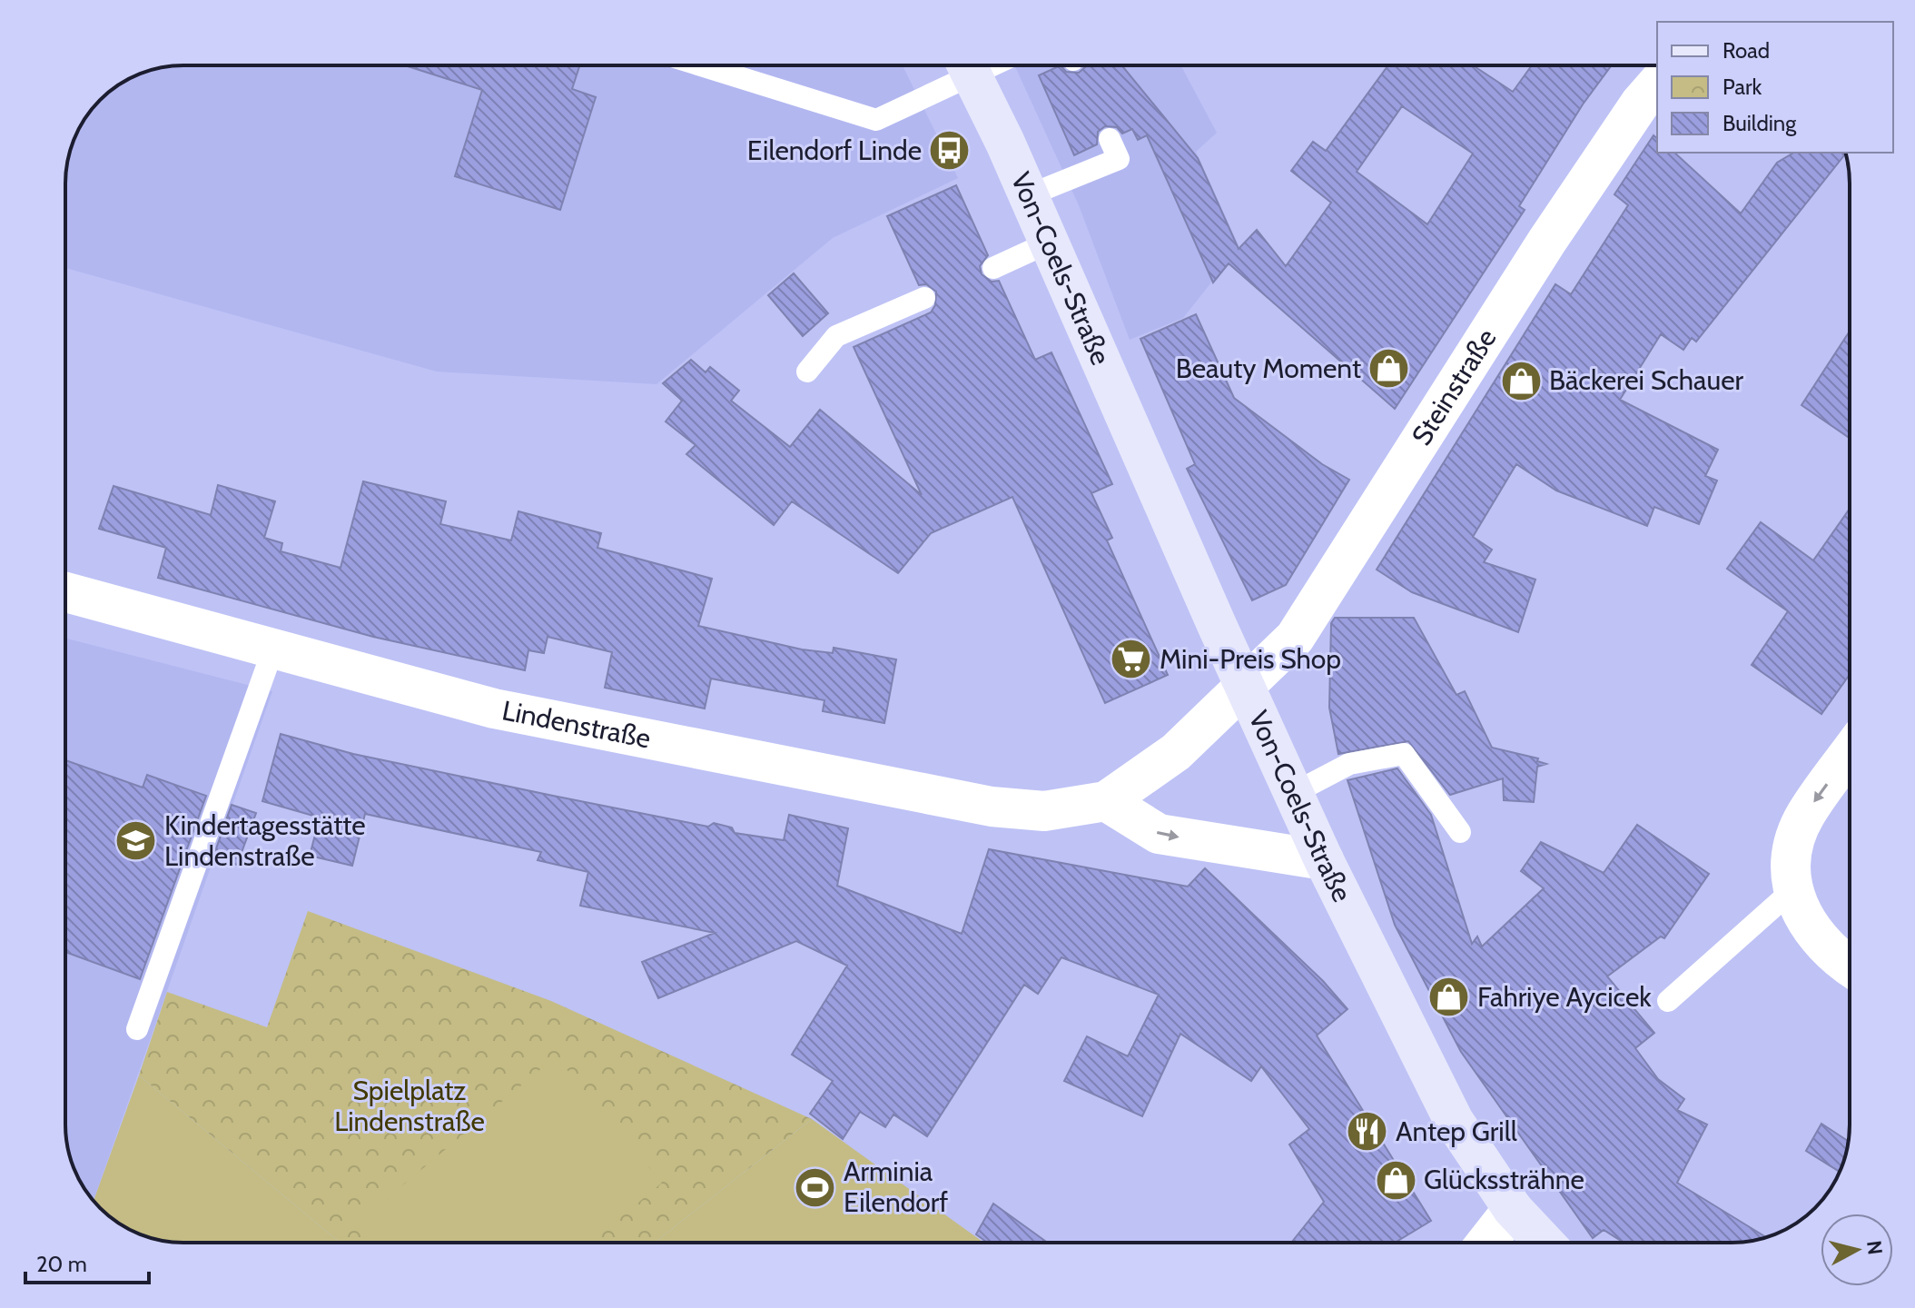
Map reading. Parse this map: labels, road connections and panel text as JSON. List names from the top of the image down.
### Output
{
  "streets": {
    "main road": ["Von-Coels-Straße"],
    "street": ["Steinstraße", "Lindenstraße"]
  },
  "crossings": [
    ["Von-Coels-Straße", "Steinstraße"],
    ["Von-Coels-Straße", "Lindenstraße"],
    ["Steinstraße", "Lindenstraße"]
  ],
  "parks": ["Spielplatz Lindenstraße"],
  "places": {
    "bus stop": ["Eilendorf Linde"],
    "shop": [
      "Beauty Moment",
      "Bäckerei Schauer",
      "Fahriye Aycicek",
      "Glückssträhne"
    ],
    "supermarket": ["Mini-Preis Shop"],
    "school or university": ["Kindertagesstätte Lindenstraße"],
    "restaurant": ["Antep Grill"],
    "sports": ["Arminia Eilendorf"]
  },
  "legend": ["Road", "Park", "Building"],
  "scale_bar": "20 m",
  "north": "right"
}
